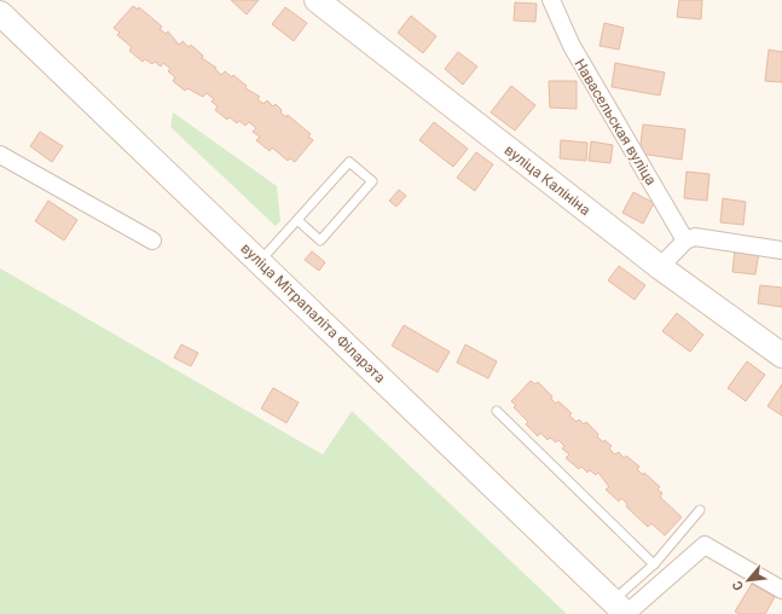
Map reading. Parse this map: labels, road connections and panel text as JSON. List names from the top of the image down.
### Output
{
  "streets": {
    "main road": ["вуліца Калініна", "вуліца Мітрапаліта Філарэта"],
    "street": ["Навасельская вуліца"]
  },
  "north": "bottom left"
}
